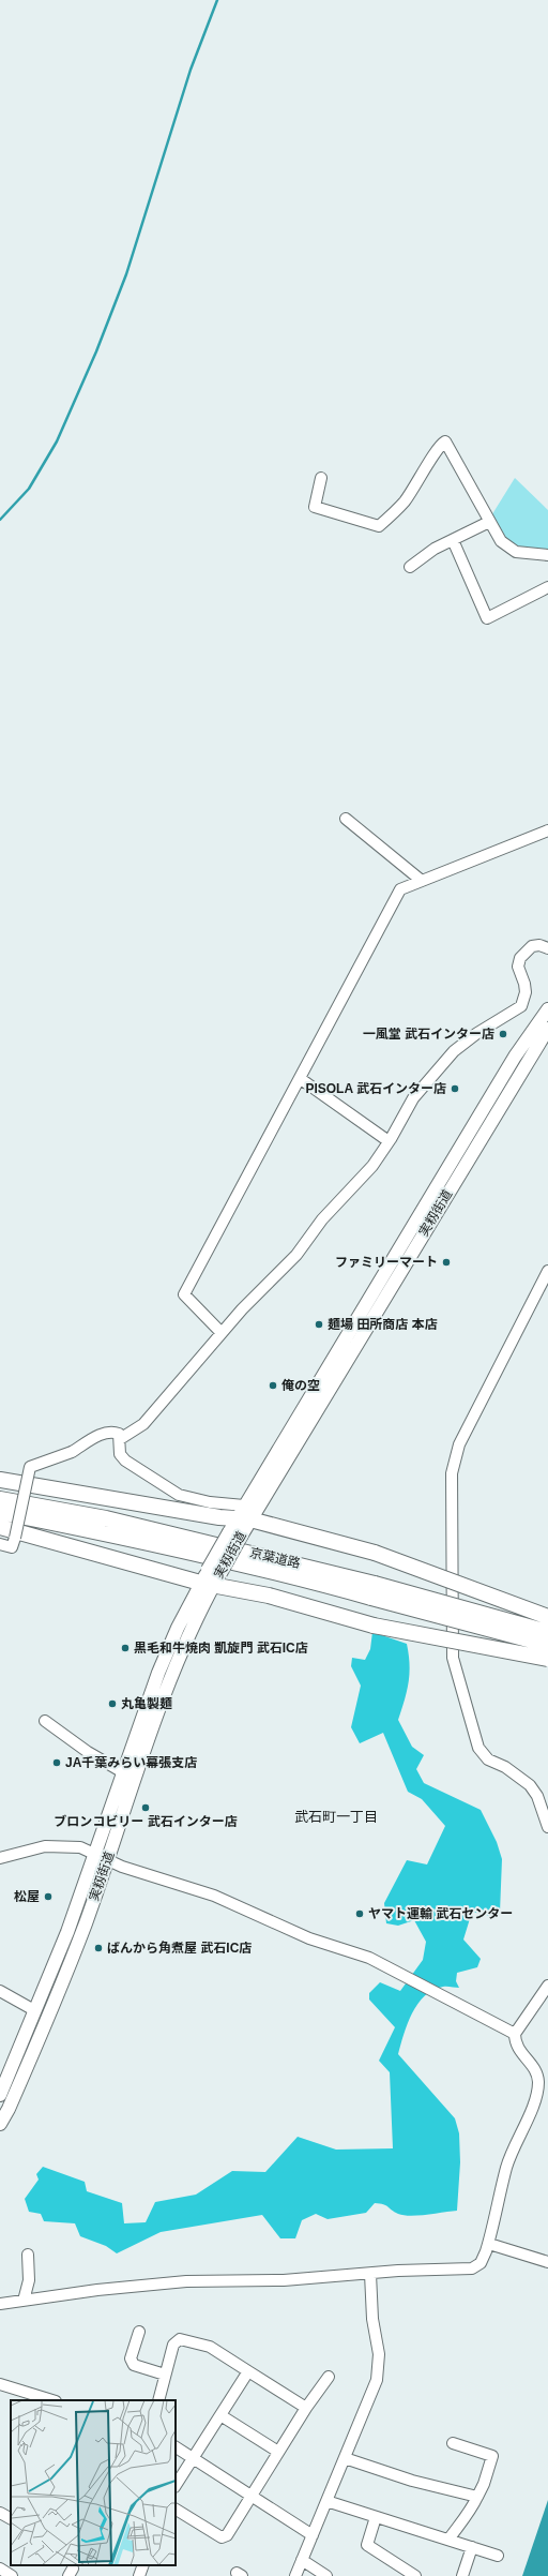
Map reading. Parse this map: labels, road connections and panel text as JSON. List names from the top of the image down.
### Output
{
  "streets": {
    "highway": ["京葉道路"],
    "main road": ["実籾街道"]
  },
  "districts": ["武石町一丁目"],
  "places": [
    "一風堂 武石インター店",
    "PISOLA 武石インター店",
    "ファミリーマート",
    "麺場 田所商店 本店",
    "俺の空",
    "黒毛和牛焼肉 凱旋門 武石IC店",
    "丸亀製麺",
    "JA千葉みらい幕張支店",
    "ブロンコビリー 武石インター店",
    "松屋",
    "ヤマト運輸 武石センター",
    "ばんから角煮屋 武石IC店"
  ]
}
